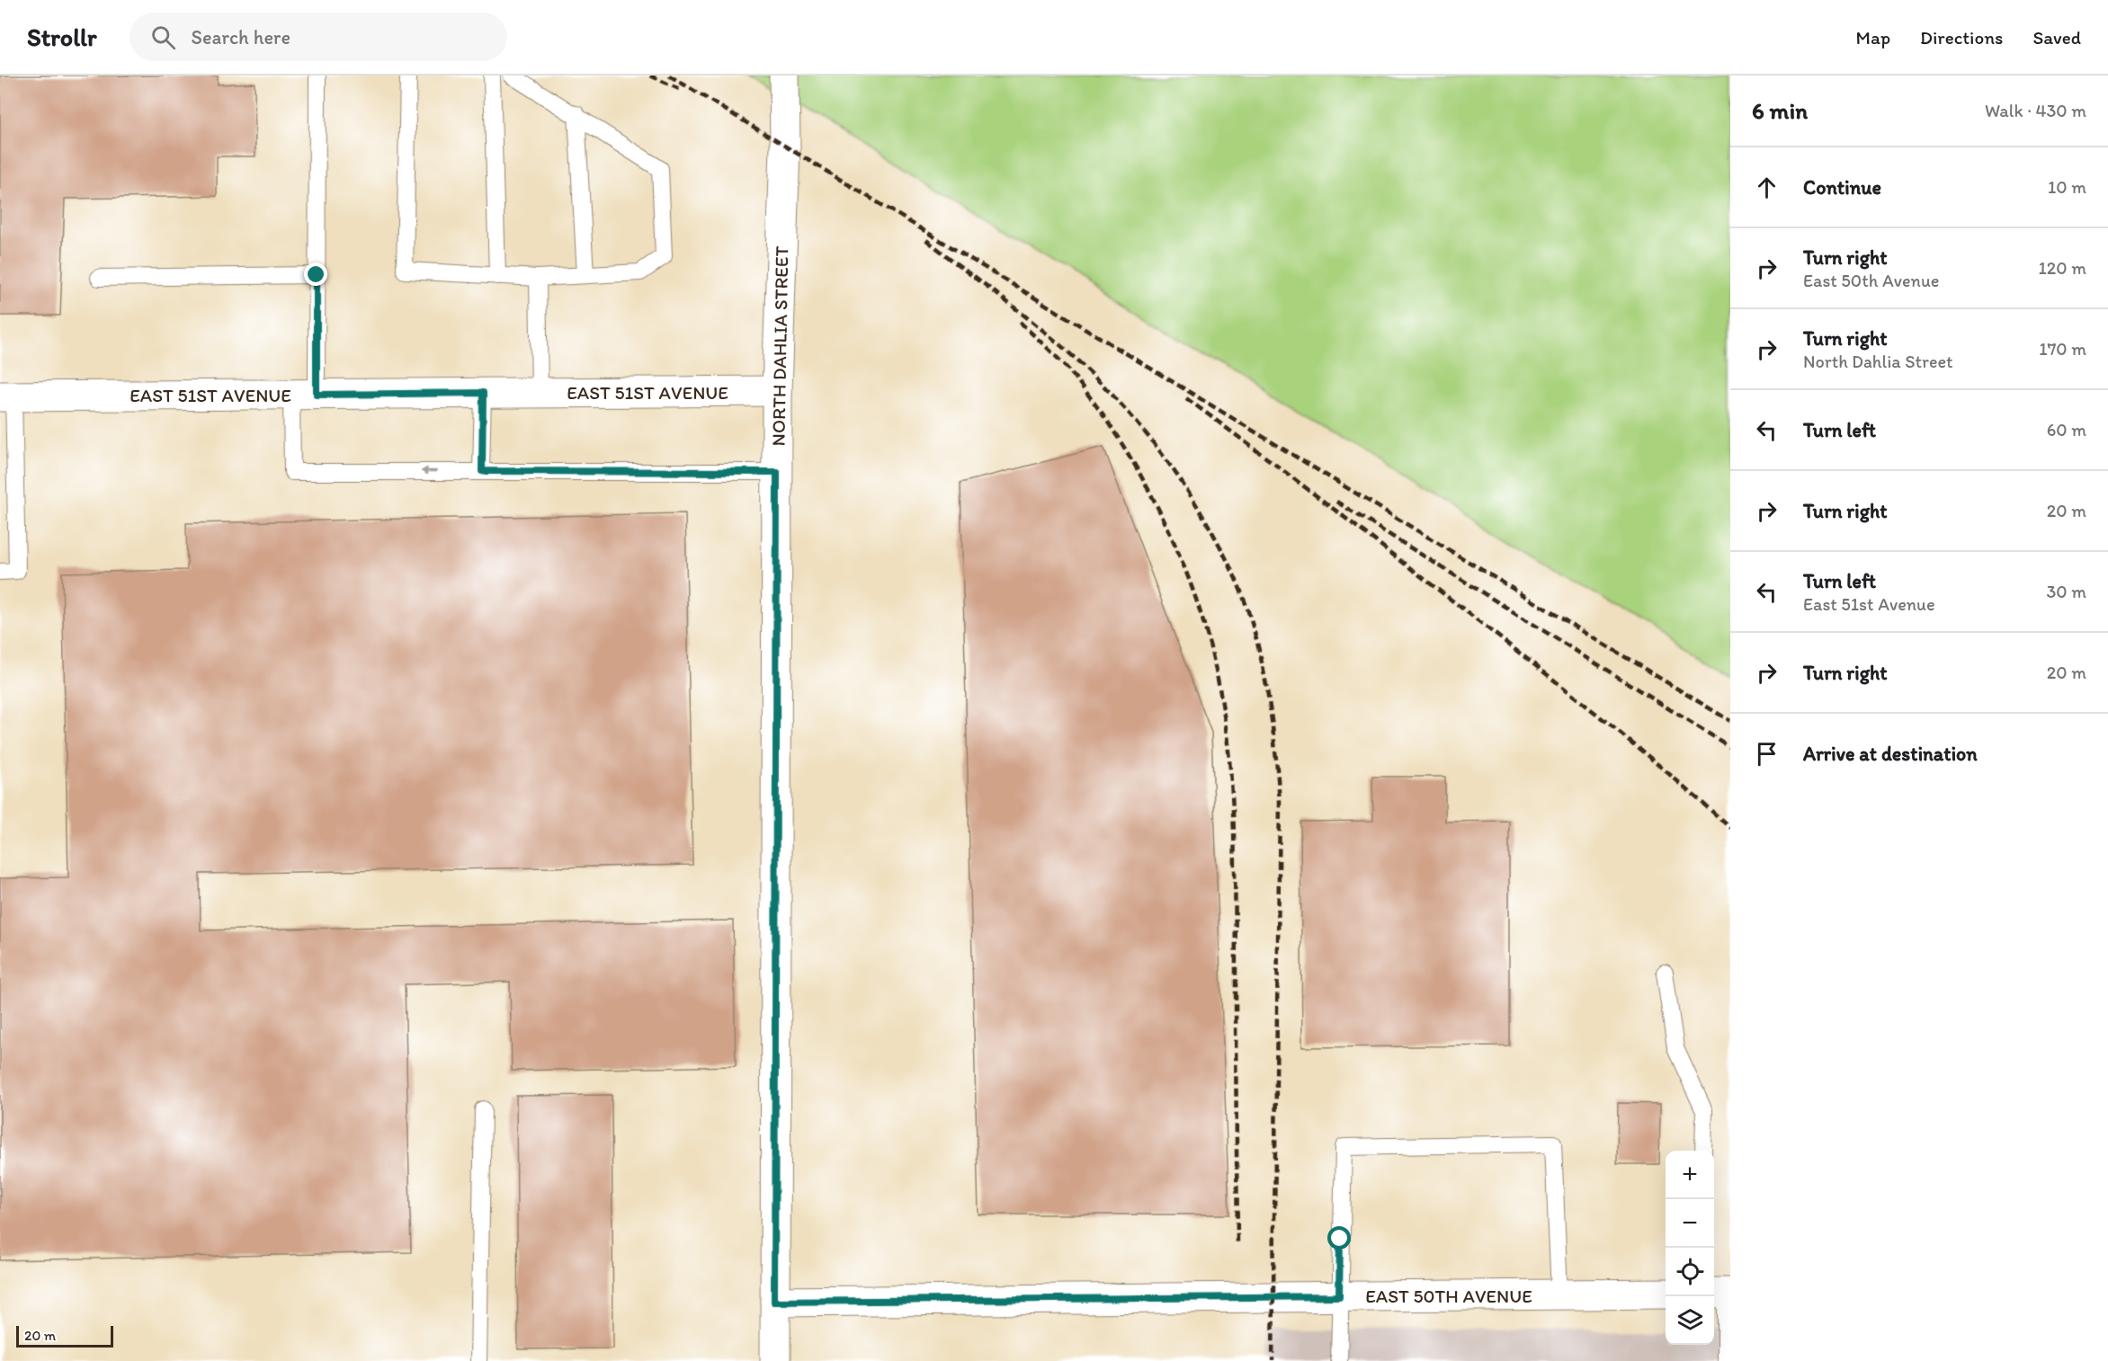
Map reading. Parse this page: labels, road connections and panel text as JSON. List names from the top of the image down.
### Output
{
  "streets": {
    "street": ["NORTH DAHLIA STREET", "EAST 51ST AVENUE", "EAST 50TH AVENUE"]
  },
  "crossings": [
    ["NORTH DAHLIA STREET", "EAST 51ST AVENUE"],
    ["NORTH DAHLIA STREET", "EAST 50TH AVENUE"]
  ],
  "scale_bar": "20 m",
  "page": {
    "header": "Strollr",
    "search": "Search here",
    "nav": ["Map", "Directions", "Saved"],
    "heading": ["6 min", "Walk · 430 m"],
    "list": [
      ["Continue", "10 m"],
      ["Turn right", "East 50th Avenue", "120 m"],
      ["Turn right", "North Dahlia Street", "170 m"],
      ["Turn left", "60 m"],
      ["Turn right", "20 m"],
      ["Turn left", "East 51st Avenue", "30 m"],
      ["Turn right", "20 m"],
      "Arrive at destination"
    ],
    "map_buttons": ["+", "−"],
    "scale": "20 m"
  }
}
